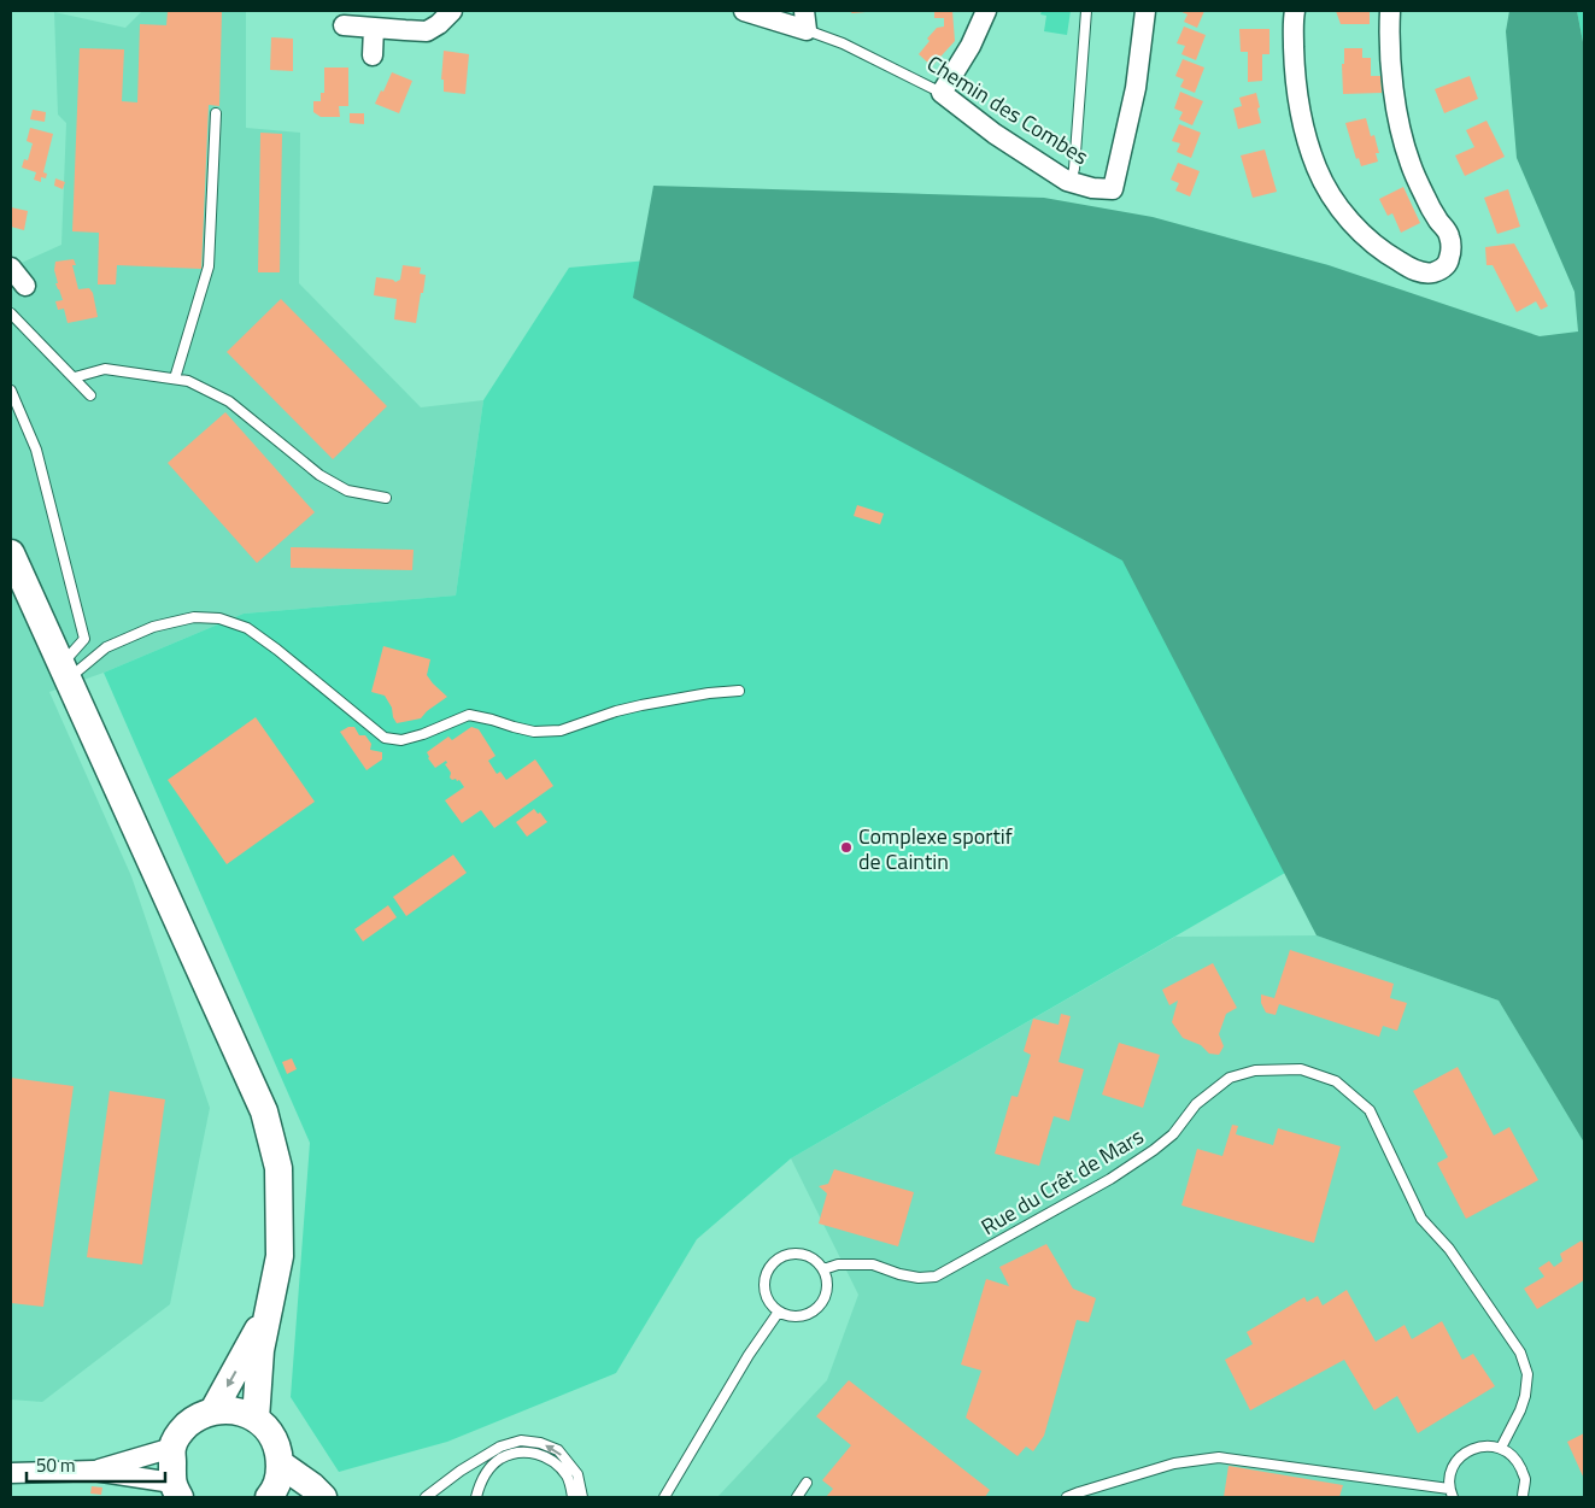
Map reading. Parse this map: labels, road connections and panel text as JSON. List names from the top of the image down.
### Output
{
  "streets": {
    "street": ["Chemin des Combes"],
    "lane": ["Rue du Crêt de Mars"]
  },
  "places": ["Complexe sportif de Caintin"],
  "scale_bar": "50 m"
}
